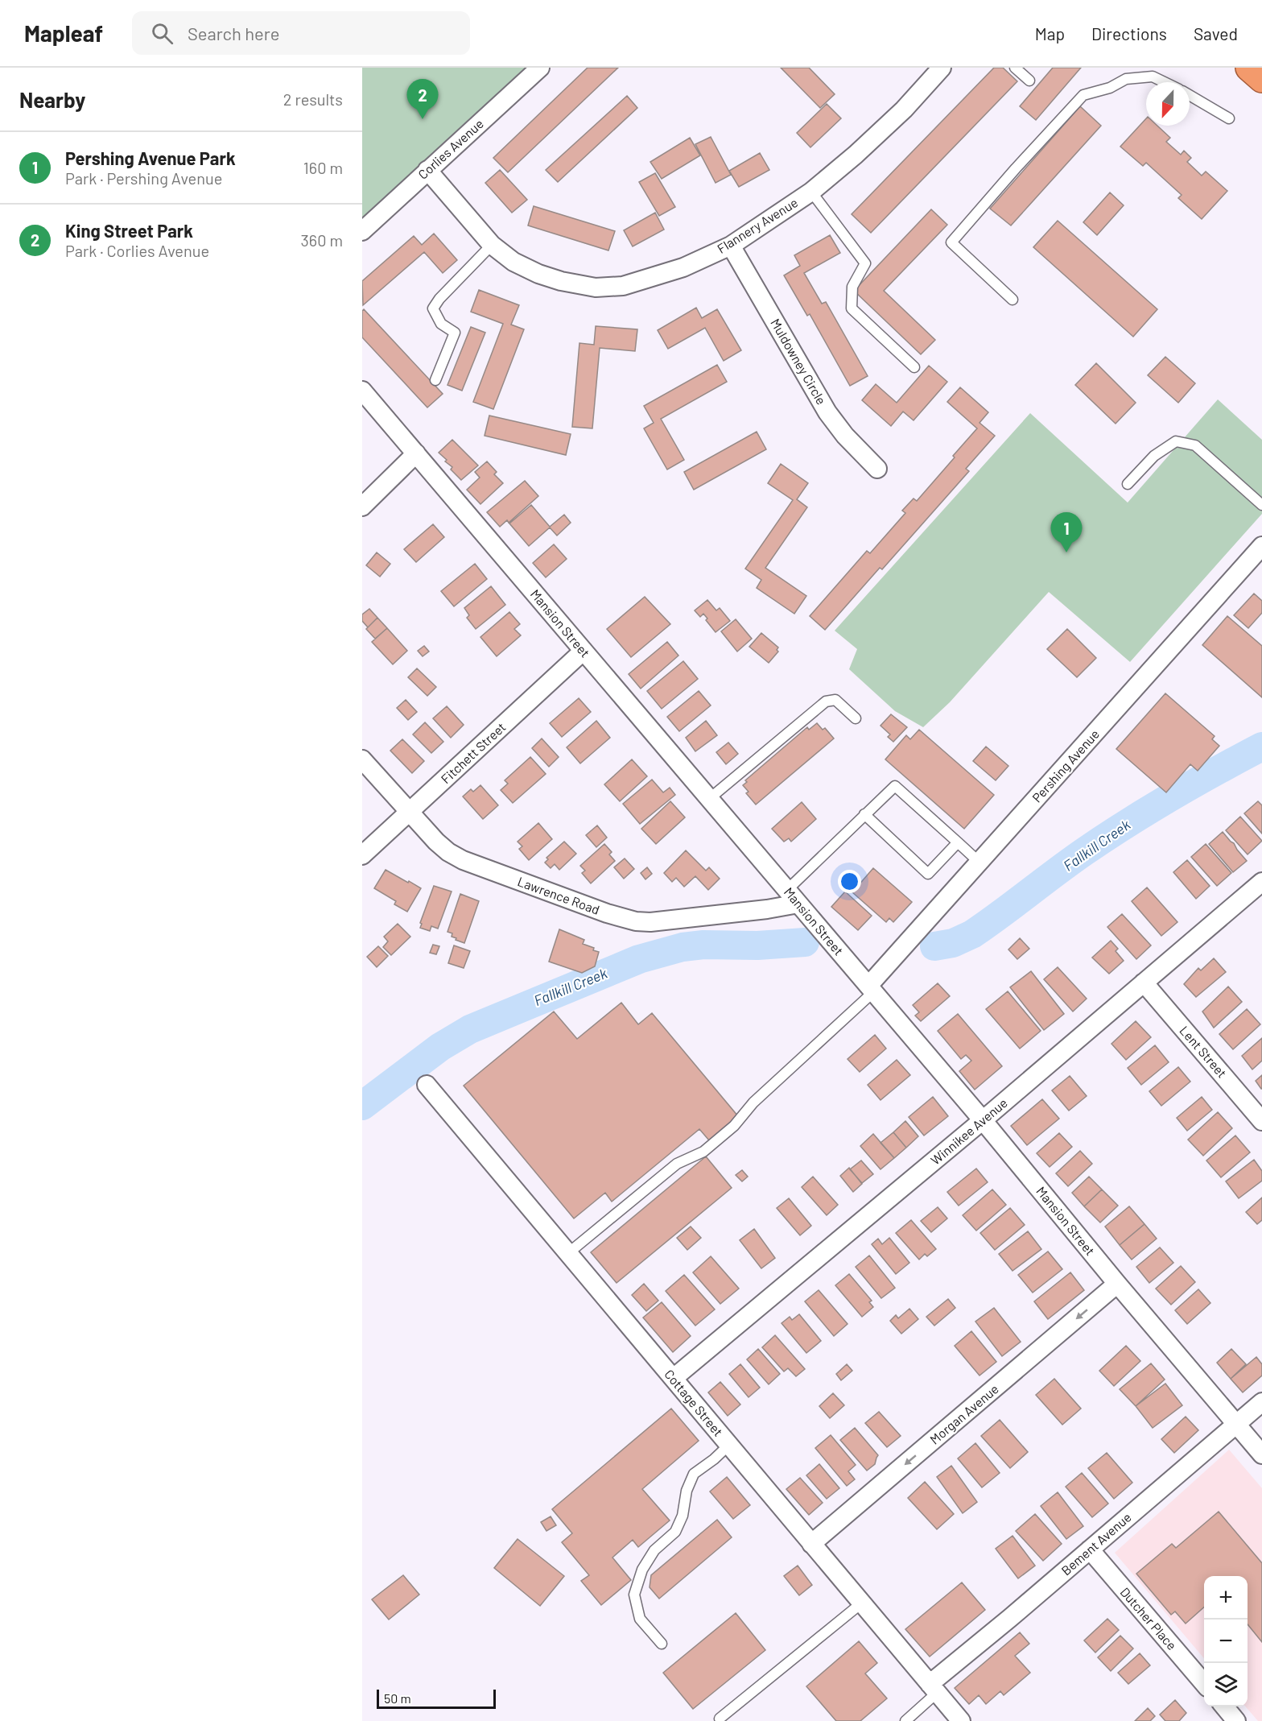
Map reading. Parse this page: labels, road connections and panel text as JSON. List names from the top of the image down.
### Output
{
  "streets": {
    "street": [
      "Corlies Avenue",
      "Flannery Avenue",
      "Muldowney Circle",
      "Mansion Street",
      "Fitchett Street",
      "Pershing Avenue",
      "Lawrence Road",
      "Lent Street",
      "Winnikee Avenue",
      "Cottage Street",
      "Morgan Avenue",
      "Bement Avenue",
      "Dutcher Place"
    ]
  },
  "crossings": [
    ["Corlies Avenue", "Flannery Avenue"],
    ["Flannery Avenue", "Muldowney Circle"],
    ["Mansion Street", "Fitchett Street"],
    ["Mansion Street", "Pershing Avenue"],
    ["Mansion Street", "Lawrence Road"],
    ["Mansion Street", "Winnikee Avenue"],
    ["Mansion Street", "Morgan Avenue"],
    ["Mansion Street", "Bement Avenue"],
    ["Fitchett Street", "Lawrence Road"],
    ["Lent Street", "Winnikee Avenue"],
    ["Winnikee Avenue", "Cottage Street"],
    ["Cottage Street", "Morgan Avenue"],
    ["Cottage Street", "Bement Avenue"],
    ["Bement Avenue", "Dutcher Place"]
  ],
  "one_way": ["Morgan Avenue"],
  "water": ["Fallkill Creek"],
  "scale_bar": "50 m",
  "north": "bottom",
  "page": {
    "header": "Mapleaf",
    "search": "Search here",
    "nav": ["Map", "Directions", "Saved"],
    "heading": ["Nearby", "2 results"],
    "pins": ["2", "1"],
    "list": [
      {
        "mark": "1",
        "name": "Pershing Avenue Park",
        "note": "Park · Pershing Avenue",
        "value": "160 m"
      },
      {
        "mark": "2",
        "name": "King Street Park",
        "note": "Park · Corlies Avenue",
        "value": "360 m"
      }
    ],
    "map_buttons": ["+", "−"],
    "scale": "50 m"
  }
}
